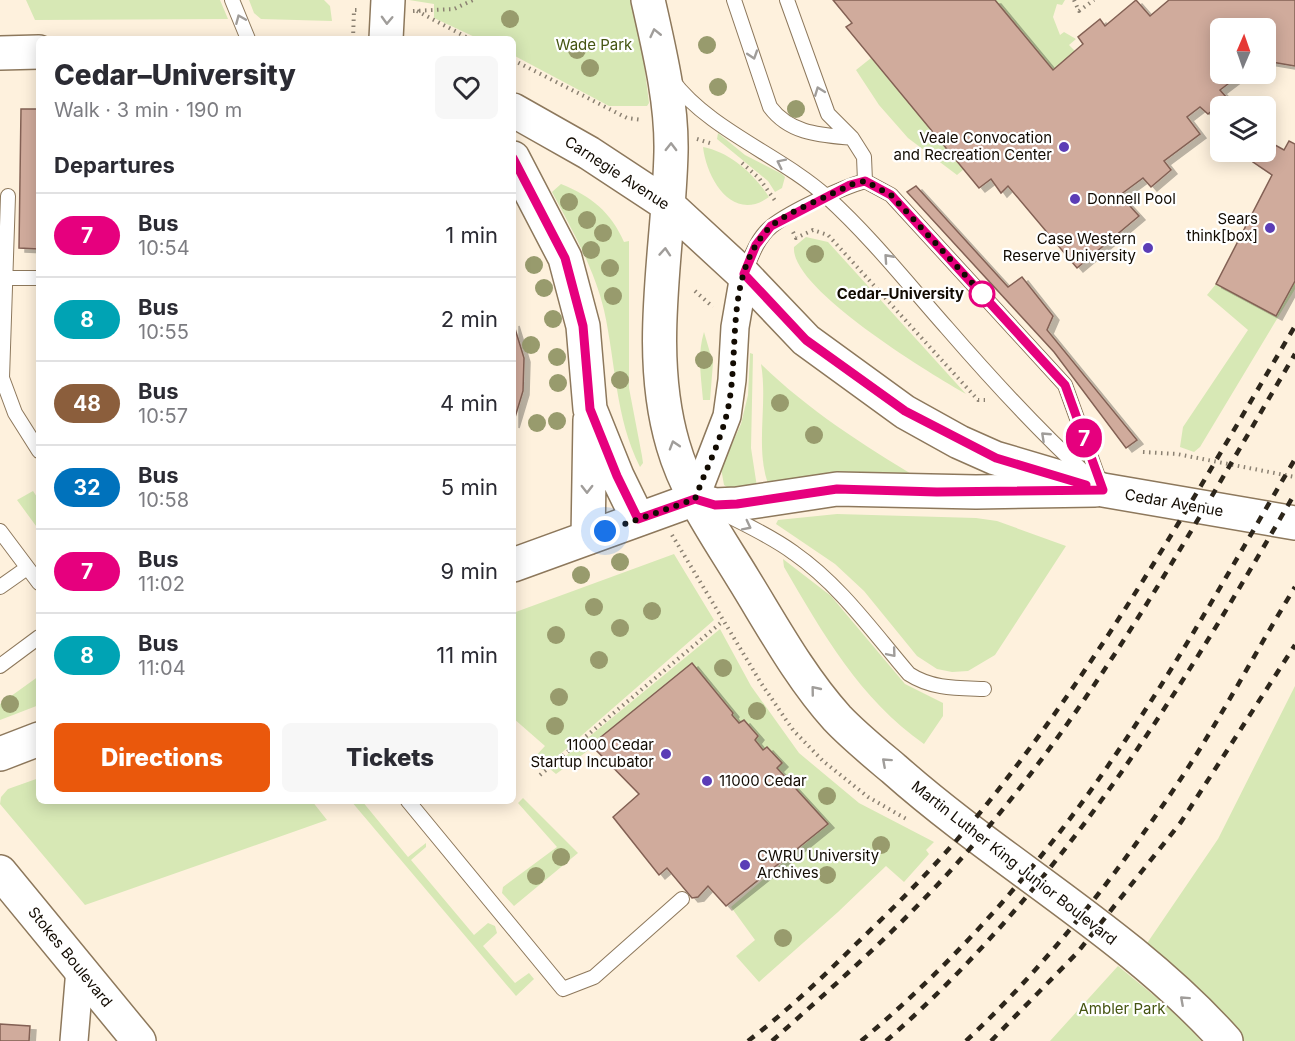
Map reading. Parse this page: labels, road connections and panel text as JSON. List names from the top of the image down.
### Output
{
  "streets": {
    "main road": [
      "Carnegie Avenue",
      "Cedar Avenue",
      "Martin Luther King Junior Boulevard",
      "Stokes Boulevard"
    ]
  },
  "crossings": [
    ["Carnegie Avenue", "Cedar Avenue"],
    ["Carnegie Avenue", "Martin Luther King Junior Boulevard"],
    ["Cedar Avenue", "Martin Luther King Junior Boulevard"]
  ],
  "one_way": ["Martin Luther King Junior Boulevard"],
  "parks": ["Wade Park", "Ambler Park"],
  "places": [
    "Veale Convocation and Recreation Center",
    "Donnell Pool",
    "Sears think[box]",
    "Case Western Reserve University",
    "Cedar–University",
    "11000 Cedar Startup Incubator",
    "11000 Cedar",
    "CWRU University Archives"
  ],
  "lines": ["bus line 7"],
  "north": "top",
  "page": {
    "on_map": "7",
    "heading": [
      ["Cedar–University", "Walk · 3 min · 190 m"],
      "Departures"
    ],
    "list": [
      {
        "mark": "7",
        "name": "Bus",
        "note": "10:54",
        "value": "1 min"
      },
      {
        "mark": "8",
        "name": "Bus",
        "note": "10:55",
        "value": "2 min"
      },
      {
        "mark": "48",
        "name": "Bus",
        "note": "10:57",
        "value": "4 min"
      },
      {
        "mark": "32",
        "name": "Bus",
        "note": "10:58",
        "value": "5 min"
      },
      {
        "mark": "7",
        "name": "Bus",
        "note": "11:02",
        "value": "9 min"
      },
      {
        "mark": "8",
        "name": "Bus",
        "note": "11:04",
        "value": "11 min"
      }
    ],
    "buttons": ["Directions", "Tickets"]
  }
}
